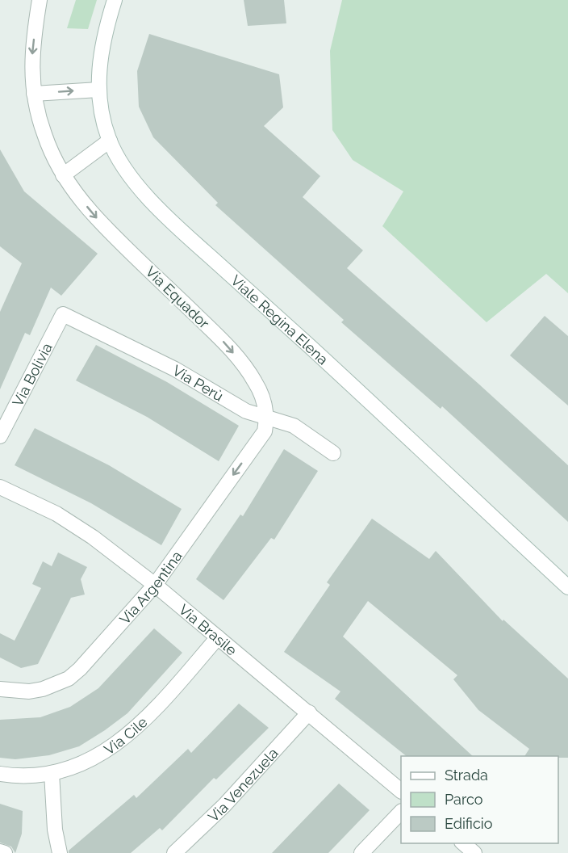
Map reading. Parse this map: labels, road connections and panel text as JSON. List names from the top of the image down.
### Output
{
  "streets": {
    "street": [
      "Via Equador",
      "Viale Regina Elena",
      "Via Bolivia",
      "Via Perù",
      "Via Argentina",
      "Via Brasile",
      "Via Cile",
      "Via Venezuela"
    ]
  },
  "crossings": [
    ["Via Equador", "Via Perù"],
    ["Via Equador", "Via Argentina"],
    ["Via Bolivia", "Via Perù"],
    ["Via Perù", "Via Argentina"],
    ["Via Argentina", "Via Brasile"],
    ["Via Brasile", "Via Cile"],
    ["Via Brasile", "Via Venezuela"]
  ],
  "one_way": ["Via Equador", "Via Argentina"],
  "legend": ["Strada", "Parco", "Edificio"]
}
